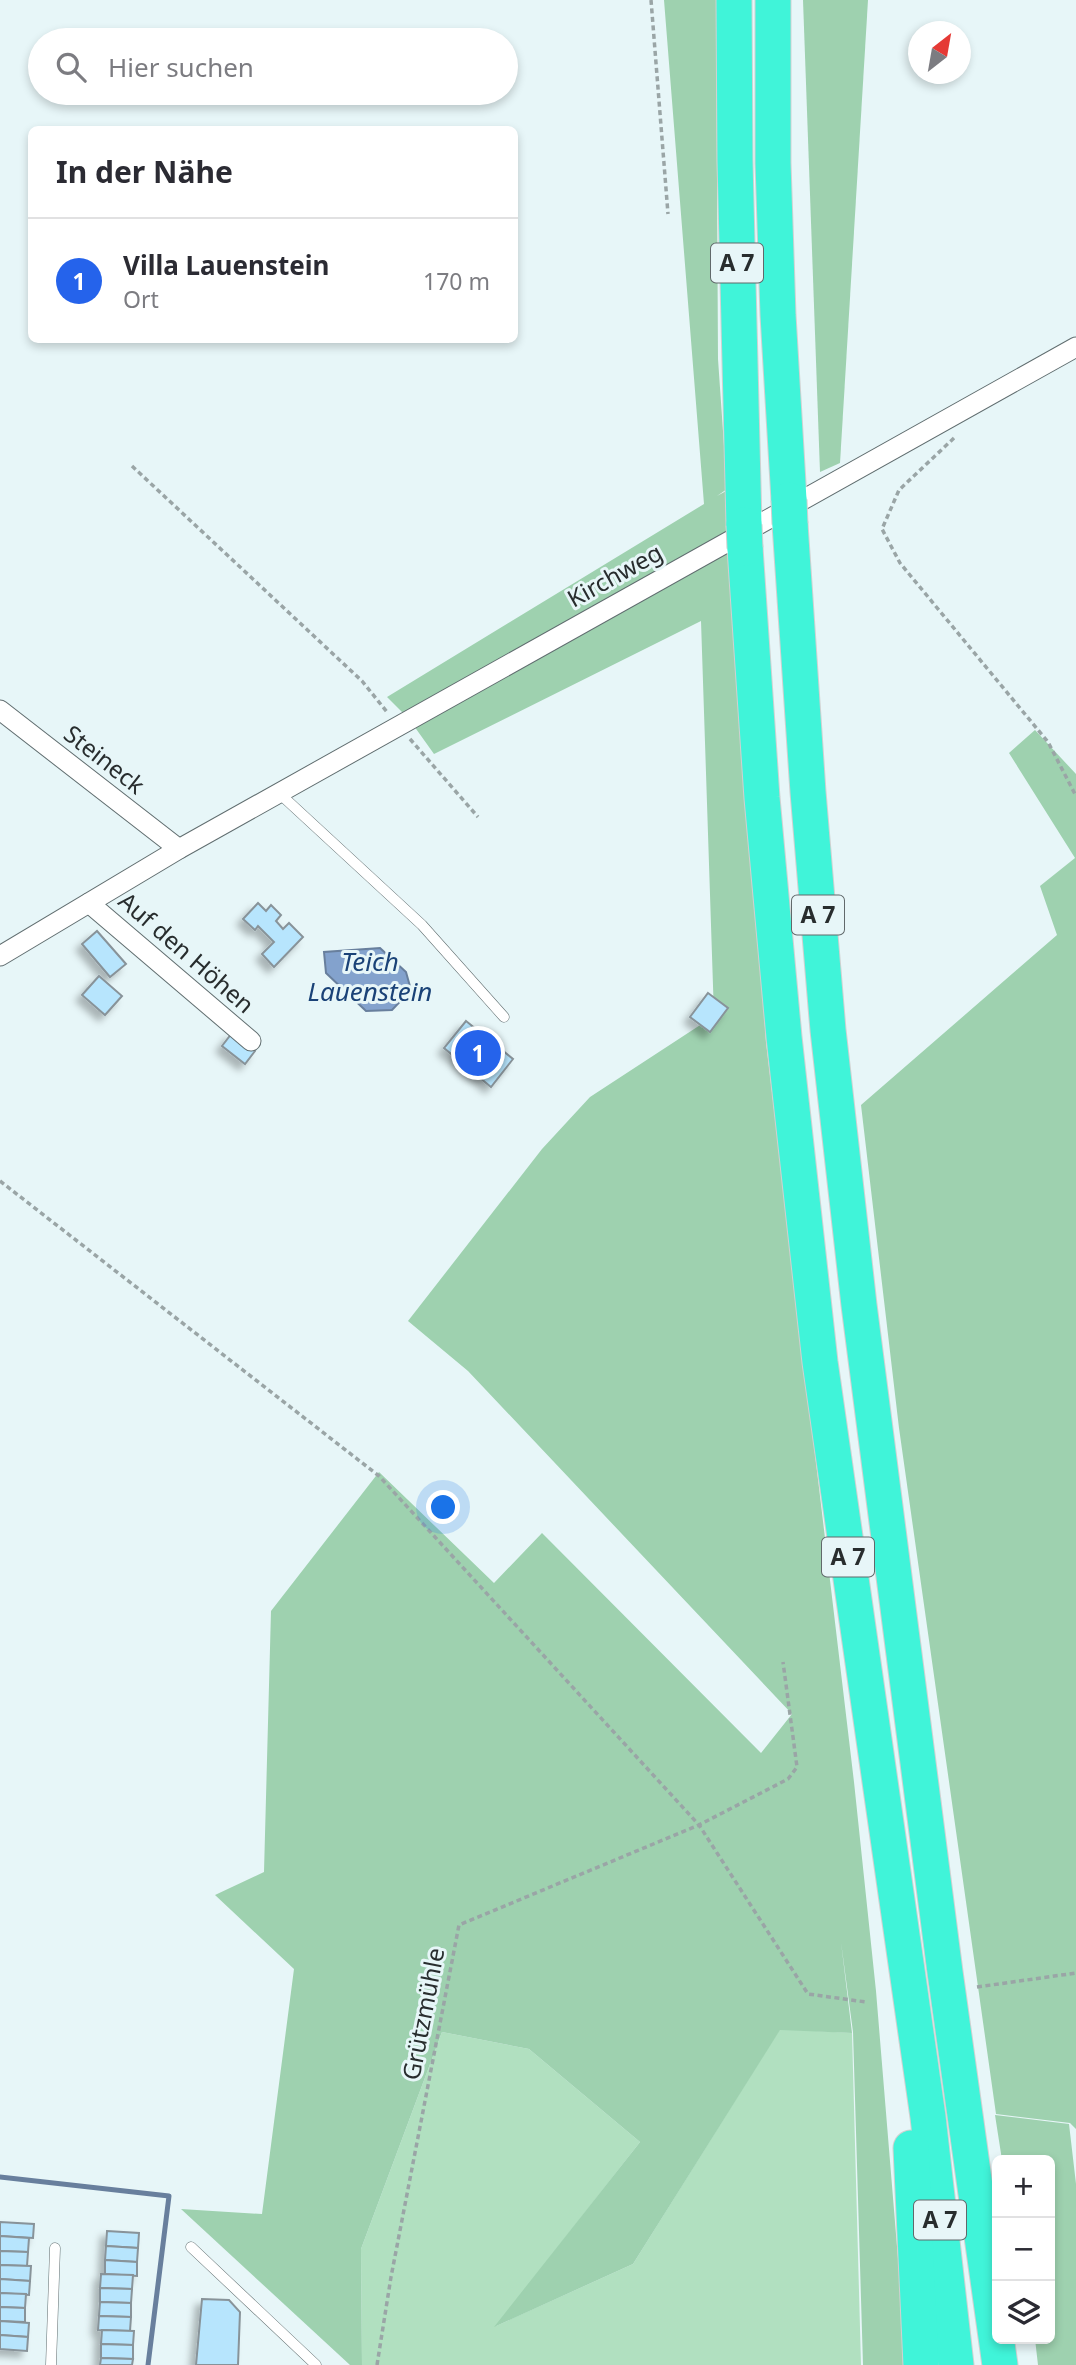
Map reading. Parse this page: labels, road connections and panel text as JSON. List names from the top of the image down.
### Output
{
  "streets": {
    "highway": ["A 7"],
    "street": ["Kirchweg", "Steineck", "Auf den Höhen"],
    "path": ["Grützmühle"]
  },
  "crossings": [
    ["Kirchweg", "Steineck"],
    ["Kirchweg", "Auf den Höhen"],
    ["Steineck", "Auf den Höhen"]
  ],
  "water": ["Teich Lauenstein"],
  "north": "top right",
  "page": {
    "search": "Hier suchen",
    "heading": "In der Nähe",
    "list": [
      {
        "mark": "1",
        "name": "Villa Lauenstein",
        "note": "Ort",
        "value": "170 m"
      }
    ],
    "pins": "1",
    "map_buttons": ["+", "−"]
  }
}
